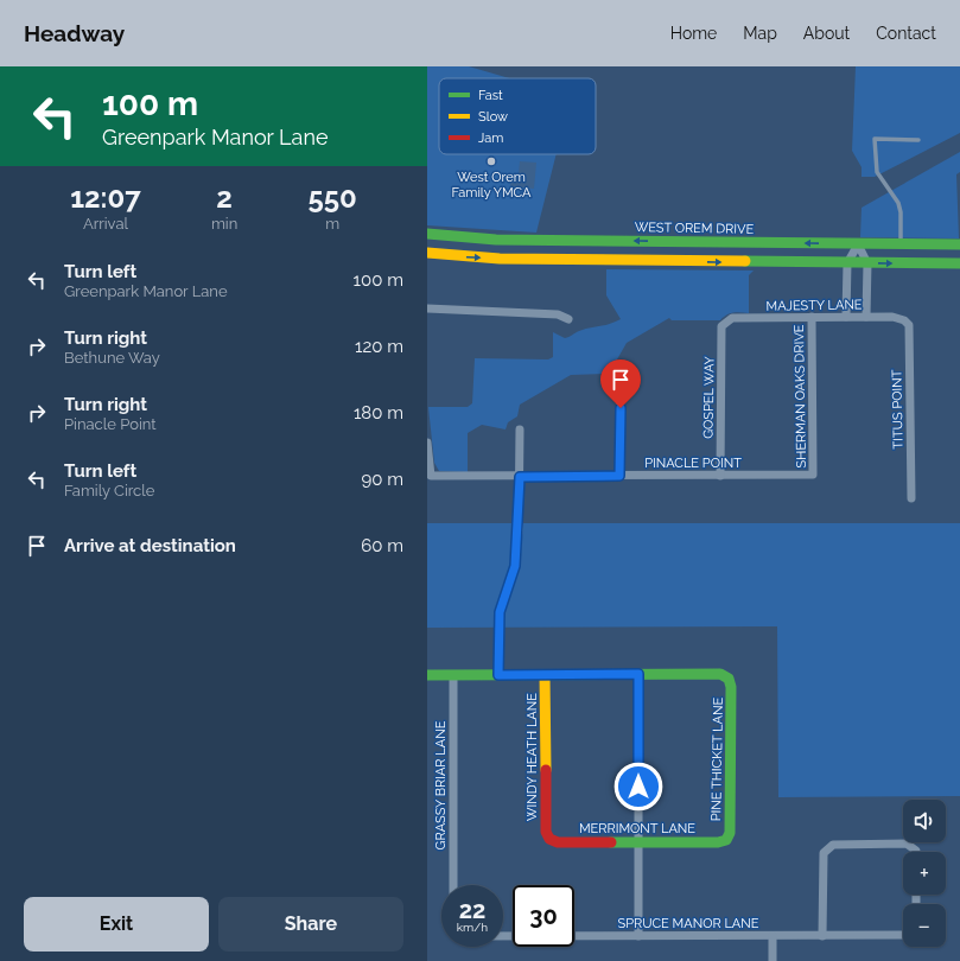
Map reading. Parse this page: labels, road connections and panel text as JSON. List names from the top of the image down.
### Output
{
  "streets": {
    "main road": [
      "WEST OREM DRIVE",
      "WINDY HEATH LANE",
      "PINE THICKET LANE",
      "MERRIMONT LANE"
    ],
    "street": [
      "MAJESTY LANE",
      "SHERMAN OAKS DRIVE",
      "GOSPEL WAY",
      "TITUS POINT",
      "PINACLE POINT",
      "GRASSY BRIAR LANE",
      "SPRUCE MANOR LANE"
    ]
  },
  "crossings": [
    ["MAJESTY LANE", "SHERMAN OAKS DRIVE"],
    ["MAJESTY LANE", "GOSPEL WAY"],
    ["MAJESTY LANE", "TITUS POINT"],
    ["SHERMAN OAKS DRIVE", "PINACLE POINT"],
    ["GOSPEL WAY", "PINACLE POINT"],
    ["WINDY HEATH LANE", "MERRIMONT LANE"],
    ["PINE THICKET LANE", "MERRIMONT LANE"]
  ],
  "places": ["West Orem Family YMCA"],
  "legend": ["Fast", "Slow", "Jam"],
  "page": {
    "header": "Headway",
    "nav": [
      "Home",
      "Map",
      "About",
      "Contact"
    ],
    "turn": ["100 m", "Greenpark Manor Lane"],
    "eta": [
      "12:07",
      "Arrival",
      "2",
      "min",
      "550",
      "m"
    ],
    "list": [
      {
        "name": "Turn left",
        "note": "Greenpark Manor Lane",
        "value": "100 m"
      },
      {
        "name": "Turn right",
        "note": "Bethune Way",
        "value": "120 m"
      },
      {
        "name": "Turn right",
        "note": "Pinacle Point",
        "value": "180 m"
      },
      {
        "name": "Turn left",
        "note": "Family Circle",
        "value": "90 m"
      },
      {
        "name": "Arrive at destination",
        "value": "60 m"
      }
    ],
    "map_buttons": ["+", "−"],
    "speed": "22 km/h",
    "limit": "30",
    "buttons": ["Exit", "Share"]
  }
}
